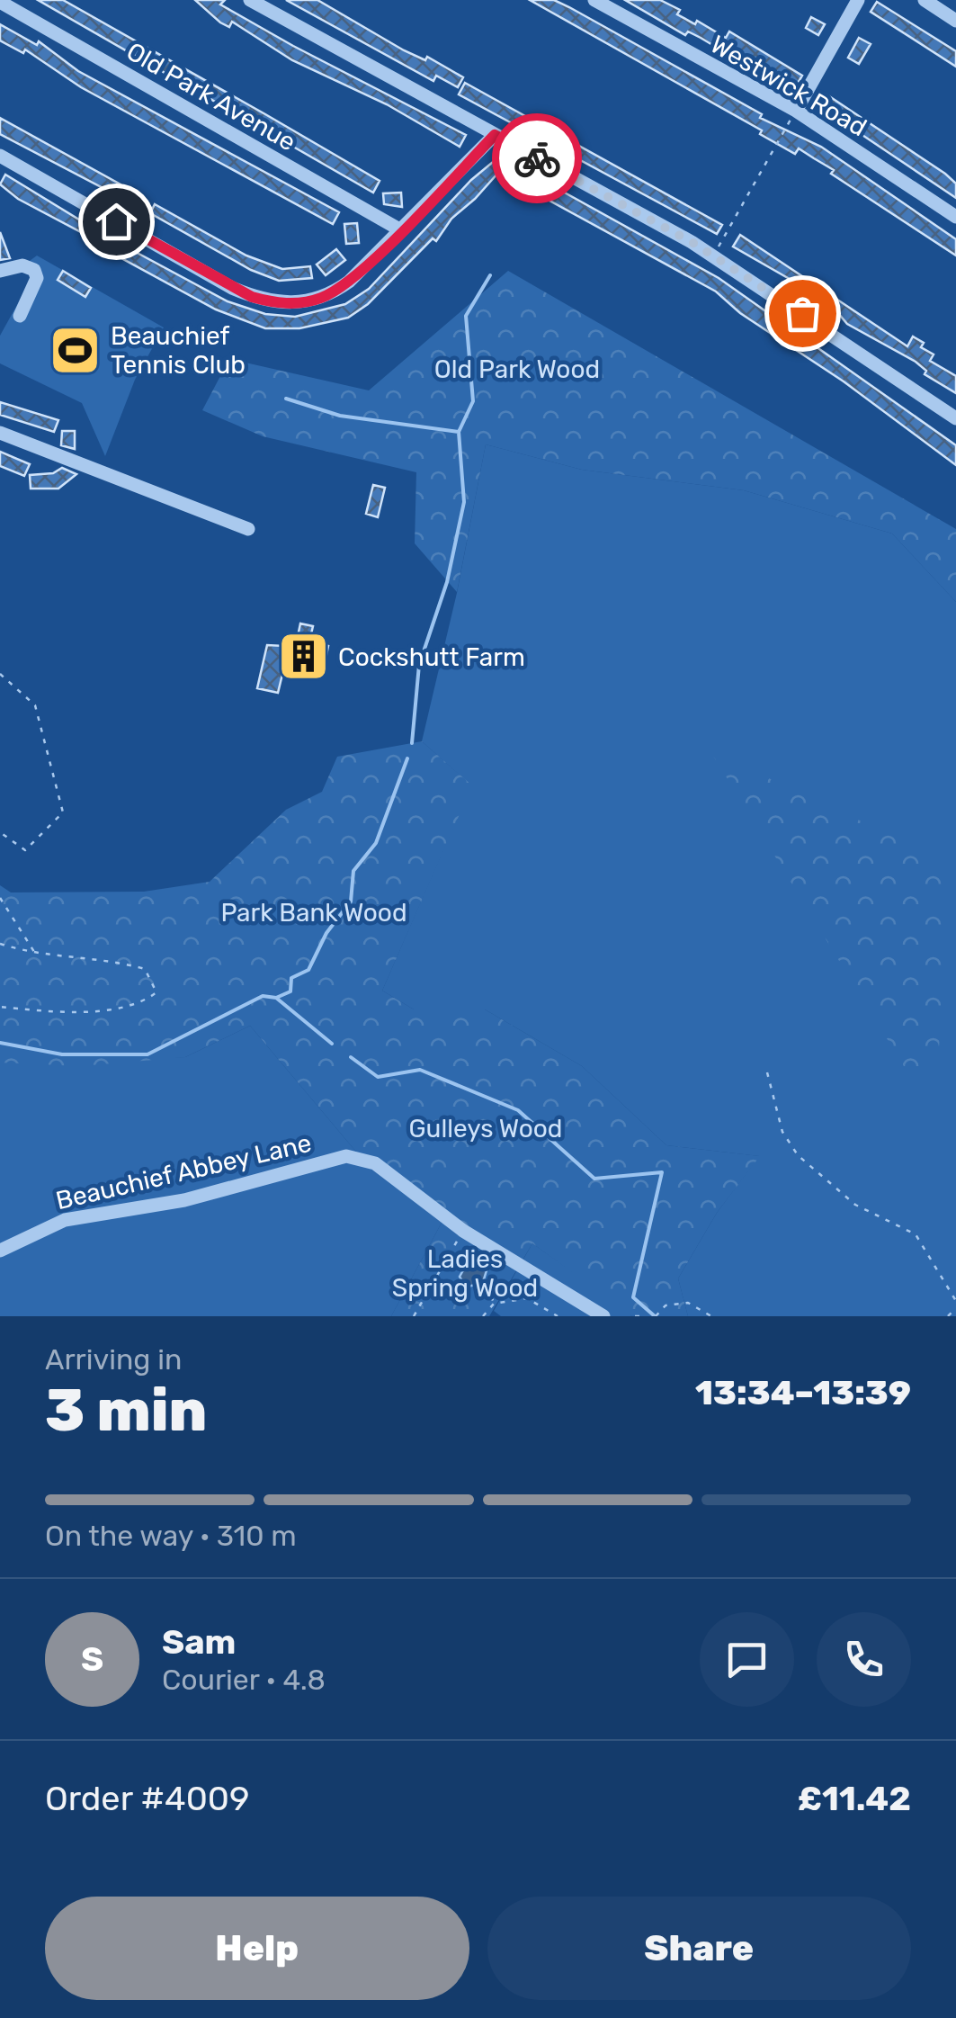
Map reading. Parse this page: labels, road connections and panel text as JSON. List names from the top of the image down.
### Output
{
  "streets": {
    "street": ["Westwick Road", "Old Park Avenue", "Beauchief Abbey Lane"]
  },
  "parks": [
    "Old Park Wood",
    "Park Bank Wood",
    "Gulleys Wood",
    "Ladies Spring Wood"
  ],
  "places": {
    "sports": ["Beauchief Tennis Club"],
    "building": ["Cockshutt Farm"]
  },
  "page": {
    "heading": ["3 min", "Arriving in", "13:34–13:39"],
    "panel": [
      "Sam",
      "Courier · 4.8",
      "Order #4009",
      "£11.42"
    ],
    "bar": "On the way · 310 m",
    "round": "S",
    "buttons": ["Help", "Share"]
  }
}
